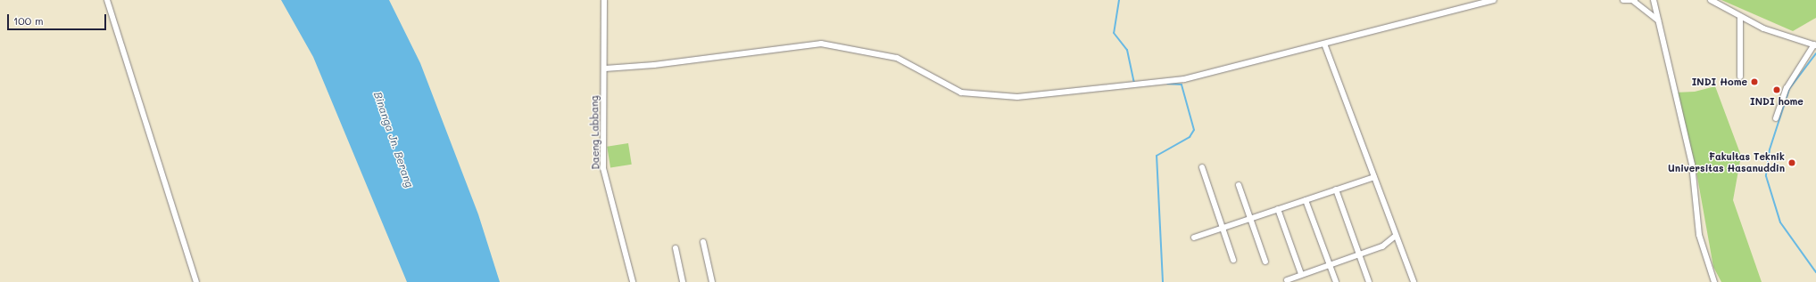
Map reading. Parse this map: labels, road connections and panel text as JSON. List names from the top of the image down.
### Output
{
  "streets": {
    "street": ["Daeng Labbang"]
  },
  "water": ["Binanga Jn. Berang"],
  "places": ["INDI Home", "INDI home", "Fakultas Teknik Universitas Hasanuddin"],
  "scale_bar": "100 m"
}
